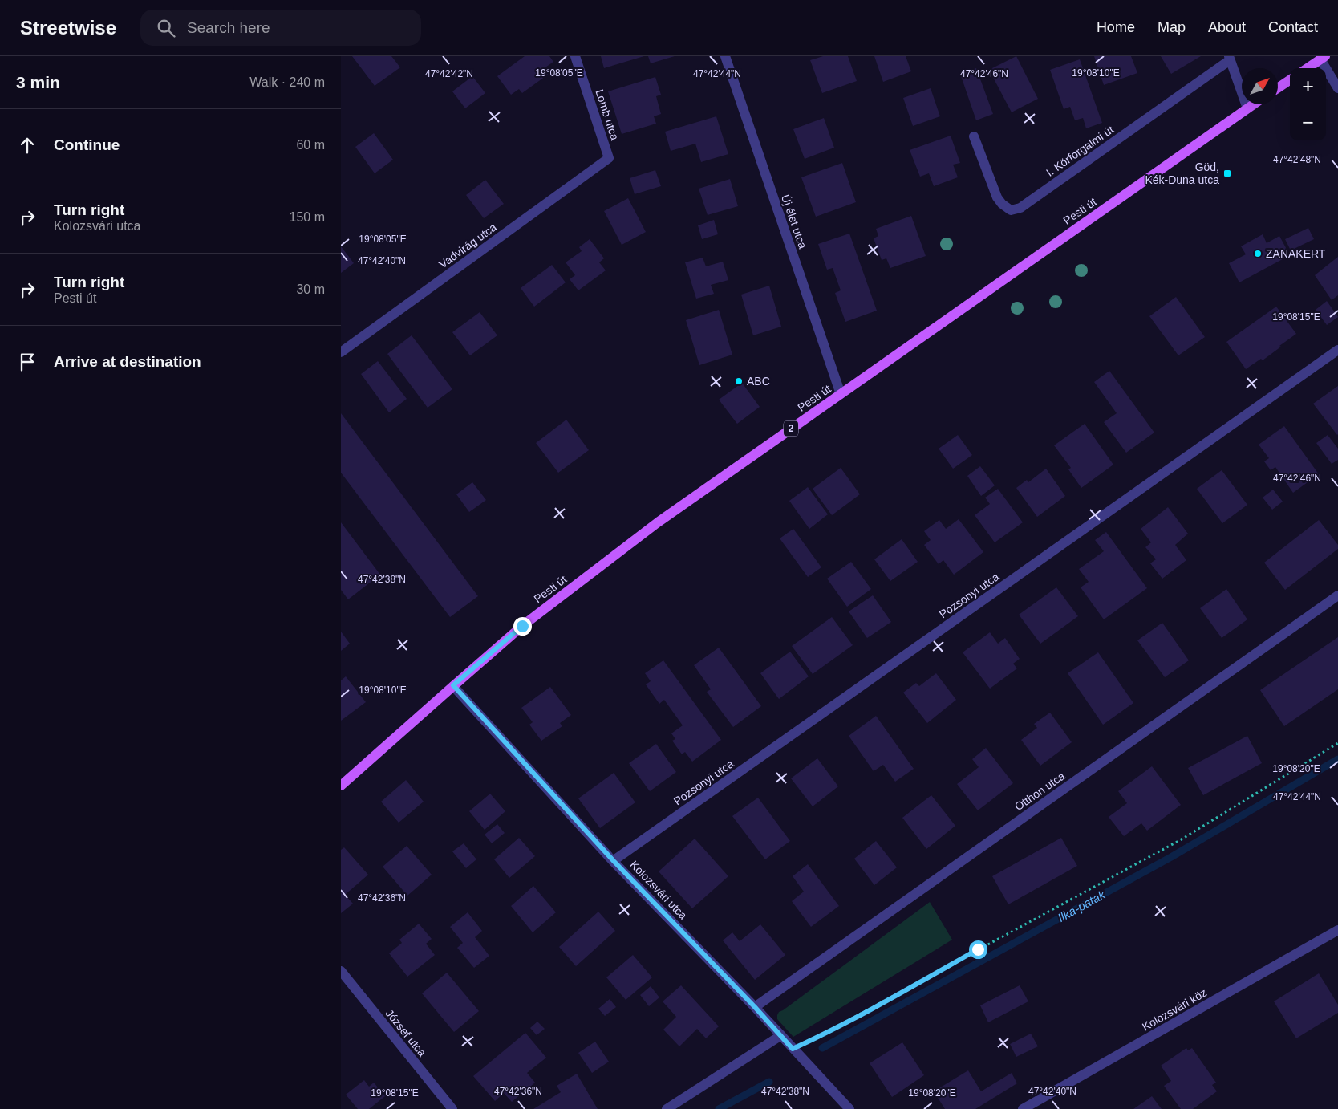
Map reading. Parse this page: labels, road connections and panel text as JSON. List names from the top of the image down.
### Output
{
  "streets": {
    "main road": ["Pesti út", "2"],
    "street": [
      "Lomb utca",
      "I. Körforgalmi út",
      "Új élet utca",
      "Vadvirág utca",
      "Pozsonyi utca",
      "Otthon utca",
      "Kolozsvári utca",
      "Kolozsvári köz",
      "József utca"
    ]
  },
  "crossings": [
    ["Lomb utca", "Vadvirág utca"],
    ["Pesti út", "Új élet utca"],
    ["Pesti út", "Kolozsvári utca"],
    ["Pozsonyi utca", "Kolozsvári utca"],
    ["Otthon utca", "Kolozsvári utca"]
  ],
  "water": ["Ilka-patak"],
  "places": {
    "transit": ["Göd, Kék-Duna utca"],
    "other": ["ZANAKERT", "ABC"]
  },
  "north": "top right",
  "page": {
    "header": "Streetwise",
    "search": "Search here",
    "nav": [
      "Home",
      "Map",
      "About",
      "Contact"
    ],
    "heading": ["3 min", "Walk · 240 m"],
    "map_buttons": ["+", "−"],
    "list": [
      ["Continue", "60 m"],
      ["Turn right", "Kolozsvári utca", "150 m"],
      ["Turn right", "Pesti út", "30 m"],
      "Arrive at destination"
    ]
  },
  "coordinates": [
    "19°08'05\"E",
    "19°08'10\"E",
    "47°42'42\"N",
    "47°42'44\"N",
    "47°42'46\"N",
    "47°42'48\"N",
    "47°42'40\"N",
    "19°08'15\"E",
    "47°42'38\"N",
    "19°08'20\"E",
    "47°42'36\"N"
  ]
}
